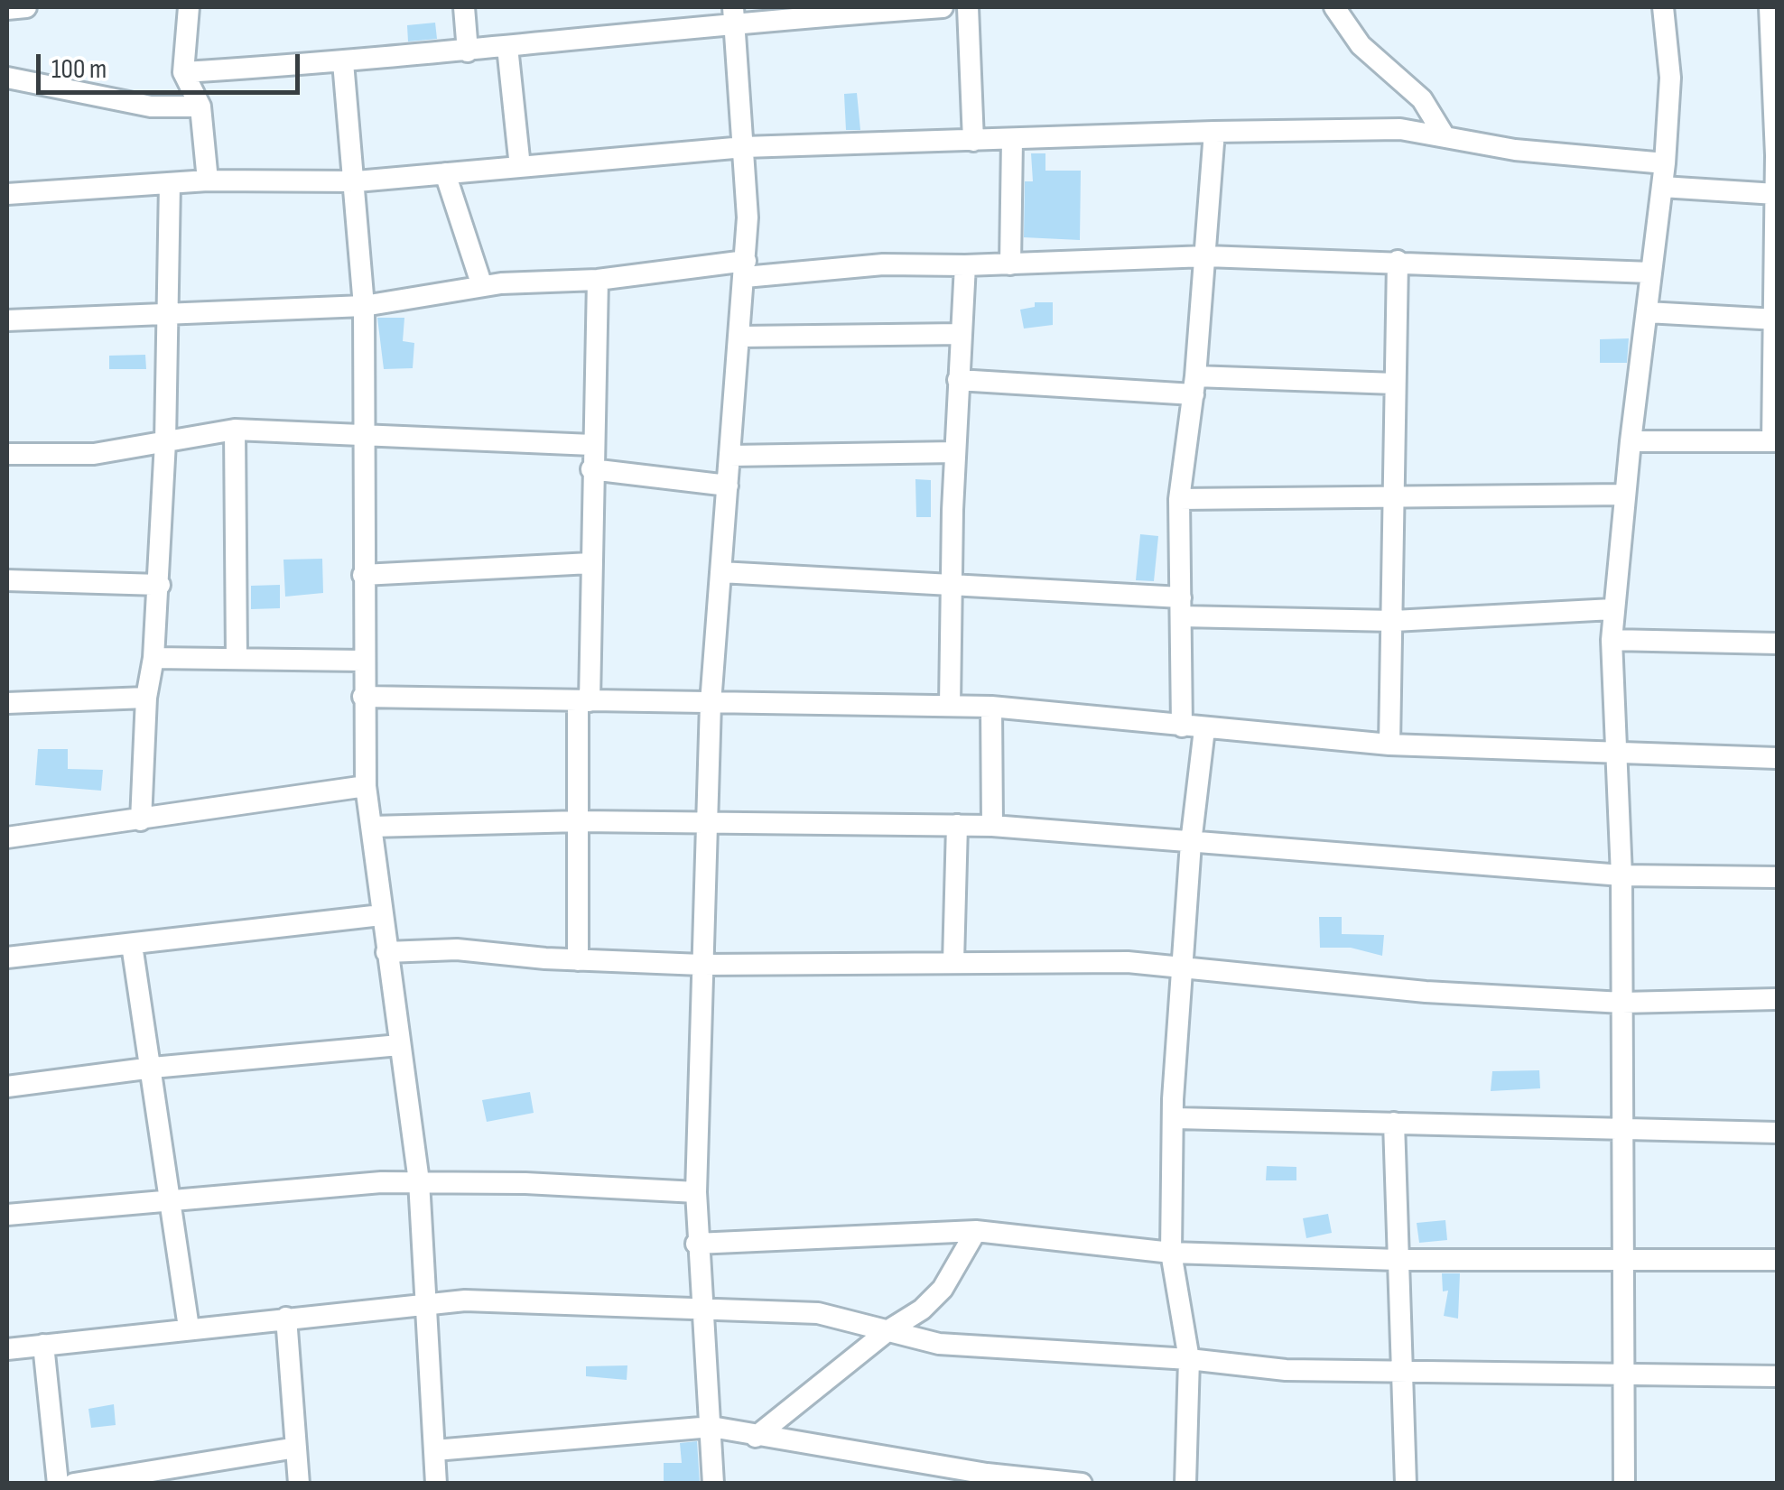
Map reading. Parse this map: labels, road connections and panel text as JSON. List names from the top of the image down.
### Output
{
  "scale_bar": "100 m"
}
